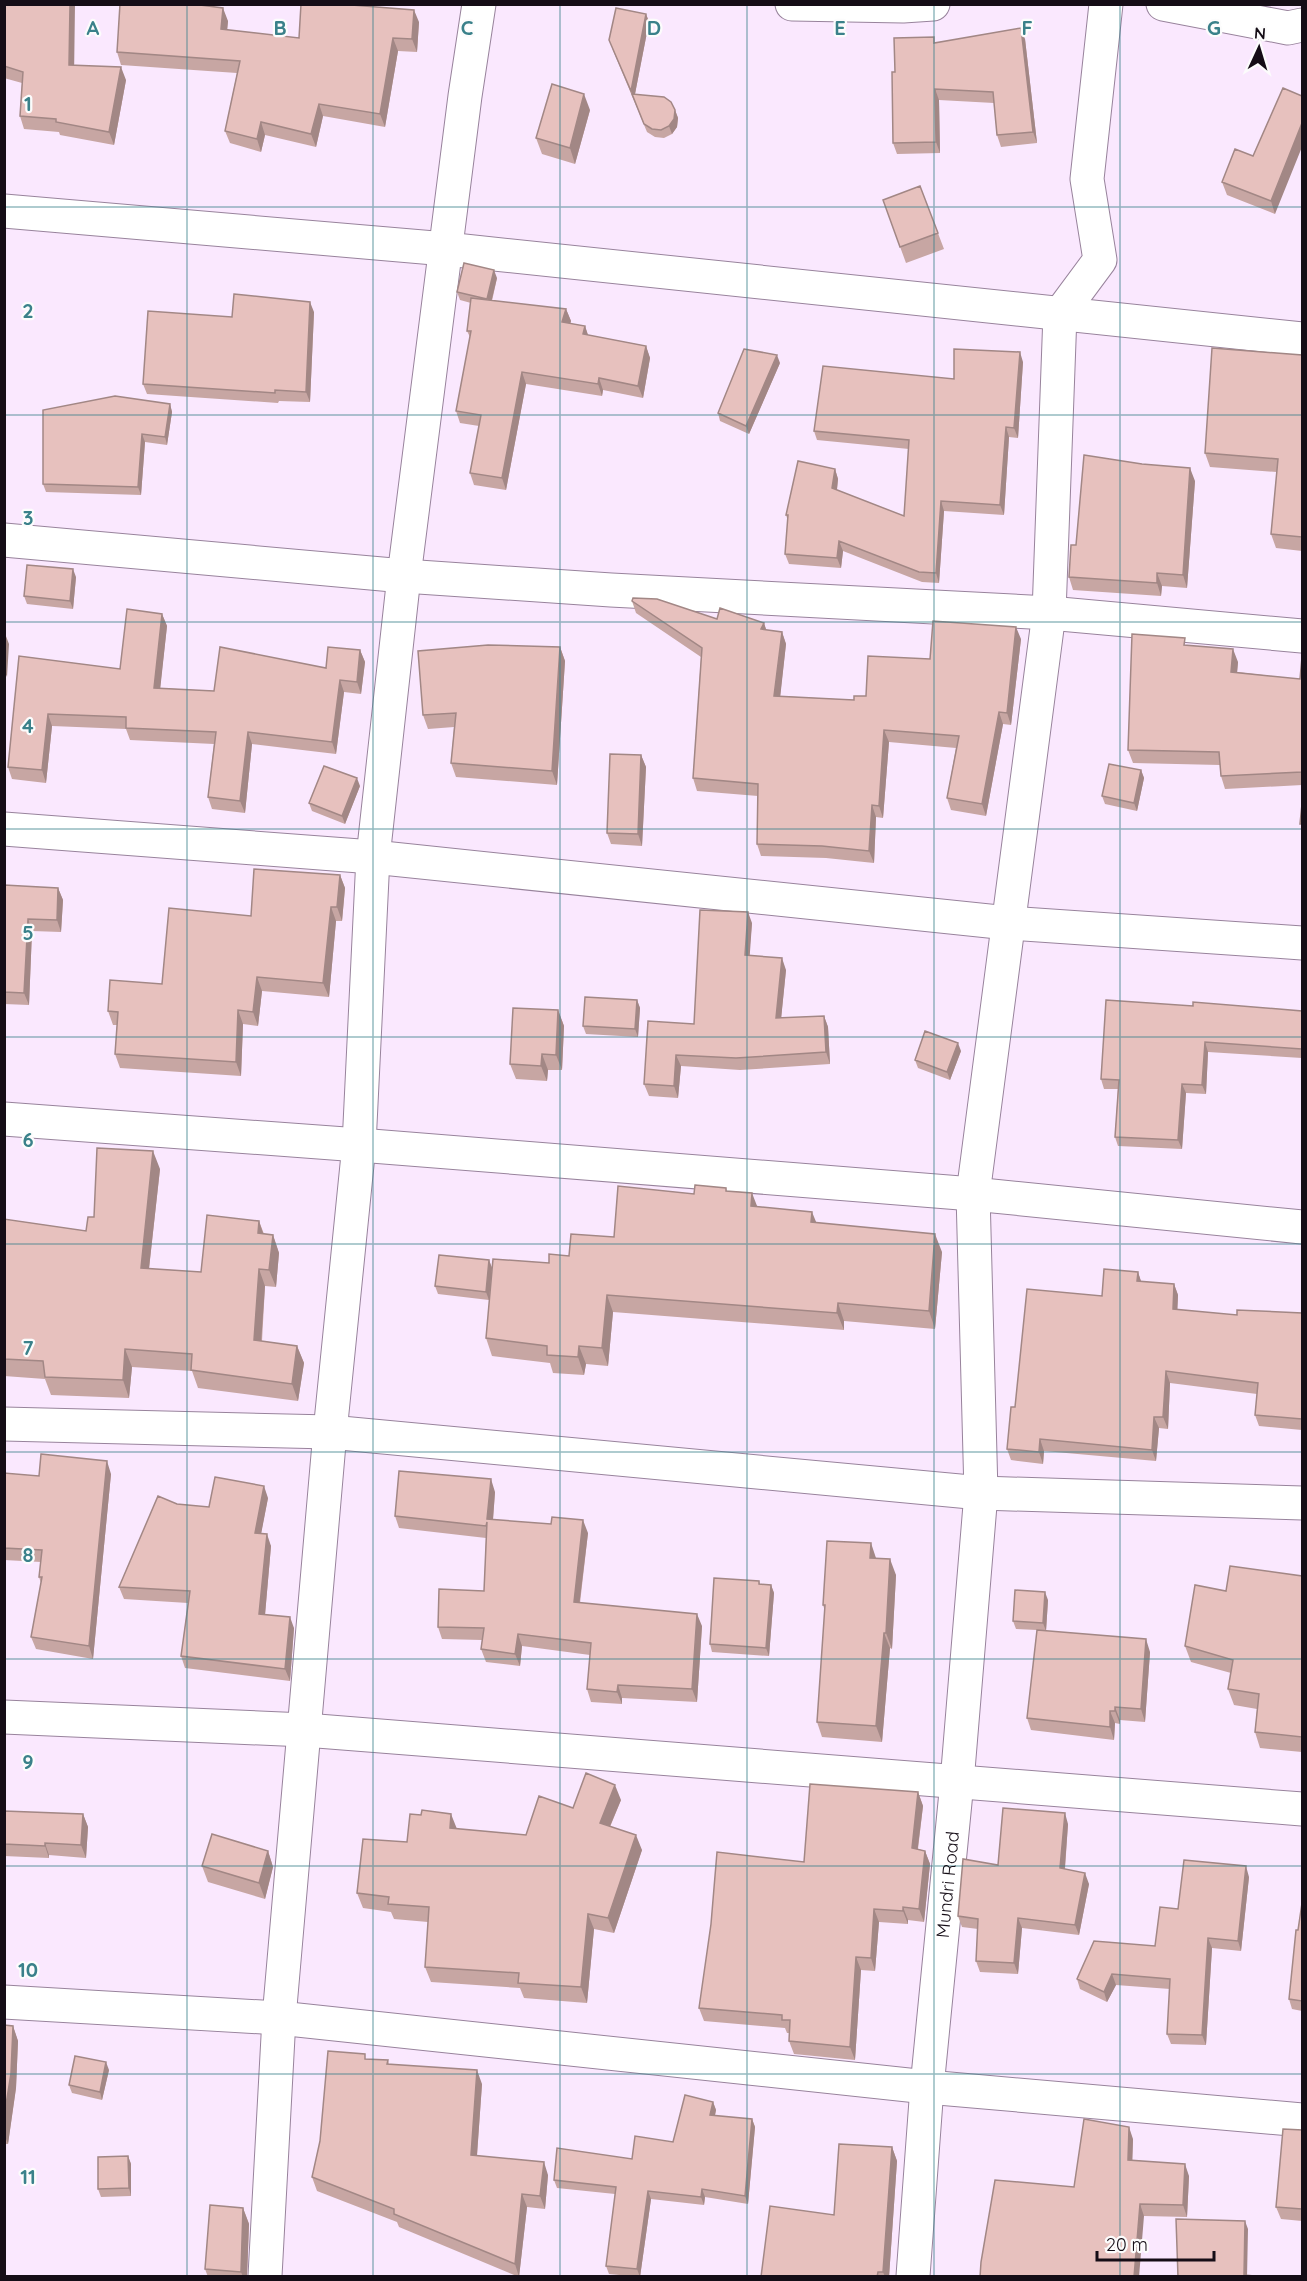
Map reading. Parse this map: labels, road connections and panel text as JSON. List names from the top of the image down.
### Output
{
  "streets": {
    "street": ["Mundri Road"]
  },
  "scale_bar": "20 m",
  "north": "top",
  "grid": {
    "columns": [
      "A",
      "B",
      "C",
      "D",
      "E",
      "F",
      "G"
    ],
    "rows": [
      "1",
      "2",
      "3",
      "4",
      "5",
      "6",
      "7",
      "8",
      "9",
      "10",
      "11"
    ]
  }
}
